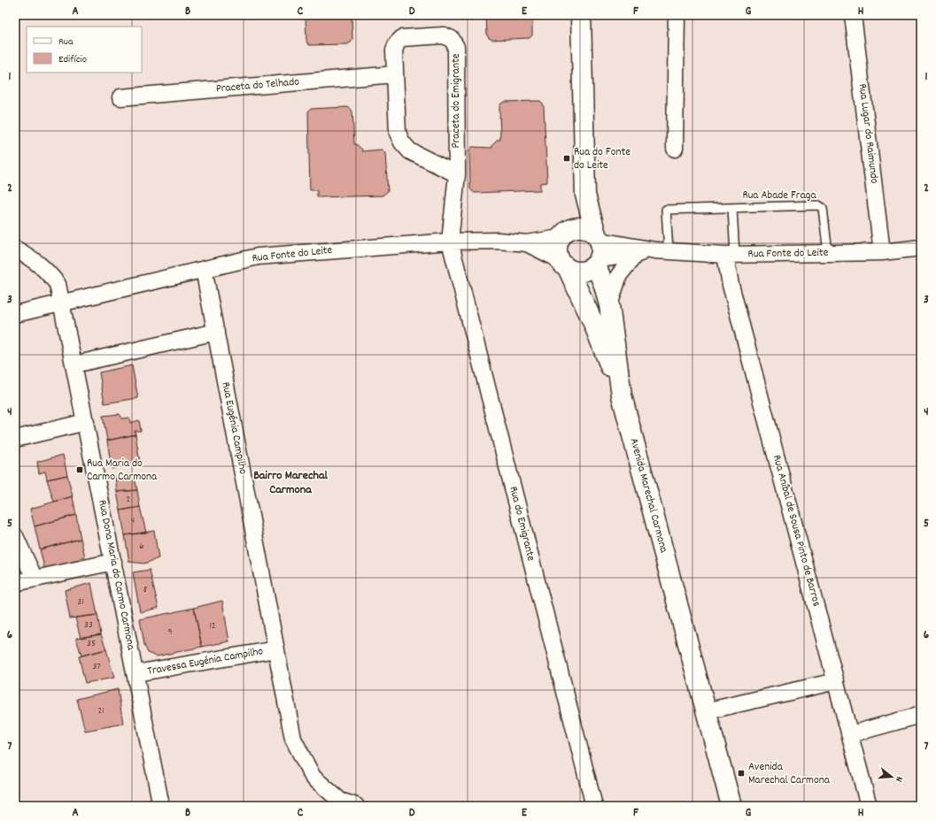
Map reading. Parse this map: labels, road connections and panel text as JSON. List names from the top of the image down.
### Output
{
  "streets": {
    "street": [
      "Praceta do Telhado",
      "Praceta do Emigrante",
      "Rua Lugar do Raimundo",
      "Rua Fonte do Leite",
      "Rua Eugénia Campilho",
      "Avenida Marechal Carmona",
      "Rua do Emigrante",
      "Rua Aníbal de Sousa Pinto de Barros",
      "Rua Dona Maria do Carmo Carmona",
      "Travessa Eugénia Campilho"
    ],
    "lane": ["Rua Abade Fraga"]
  },
  "crossings": [
    ["Praceta do Telhado", "Praceta do Emigrante"],
    ["Praceta do Emigrante", "Rua Fonte do Leite"],
    ["Praceta do Emigrante", "Rua do Emigrante"],
    ["Rua Lugar do Raimundo", "Rua Fonte do Leite"],
    ["Rua Abade Fraga", "Rua Fonte do Leite"],
    ["Rua Abade Fraga", "Rua Aníbal de Sousa Pinto de Barros"],
    ["Rua Fonte do Leite", "Rua Eugénia Campilho"],
    ["Rua Fonte do Leite", "Rua do Emigrante"],
    ["Rua Fonte do Leite", "Rua Aníbal de Sousa Pinto de Barros"],
    ["Rua Fonte do Leite", "Rua Dona Maria do Carmo Carmona"],
    ["Rua Eugénia Campilho", "Travessa Eugénia Campilho"],
    ["Rua Dona Maria do Carmo Carmona", "Travessa Eugénia Campilho"]
  ],
  "districts": ["Bairro Marechal Carmona"],
  "places": {
    "transit": ["Rua do Fonte do Leite", "Rua Maria do Carmo Carmona", "Avenida Marechal Carmona"]
  },
  "house_numbers": [
    "2",
    "4",
    "6",
    "8",
    "31",
    "33",
    "12",
    "9",
    "35",
    "37",
    "21"
  ],
  "legend": ["Rua", "Edifício"],
  "north": "right",
  "grid": {
    "columns": [
      "A",
      "B",
      "C",
      "D",
      "E",
      "F",
      "G",
      "H"
    ],
    "rows": [
      "1",
      "2",
      "3",
      "4",
      "5",
      "6",
      "7"
    ]
  }
}
